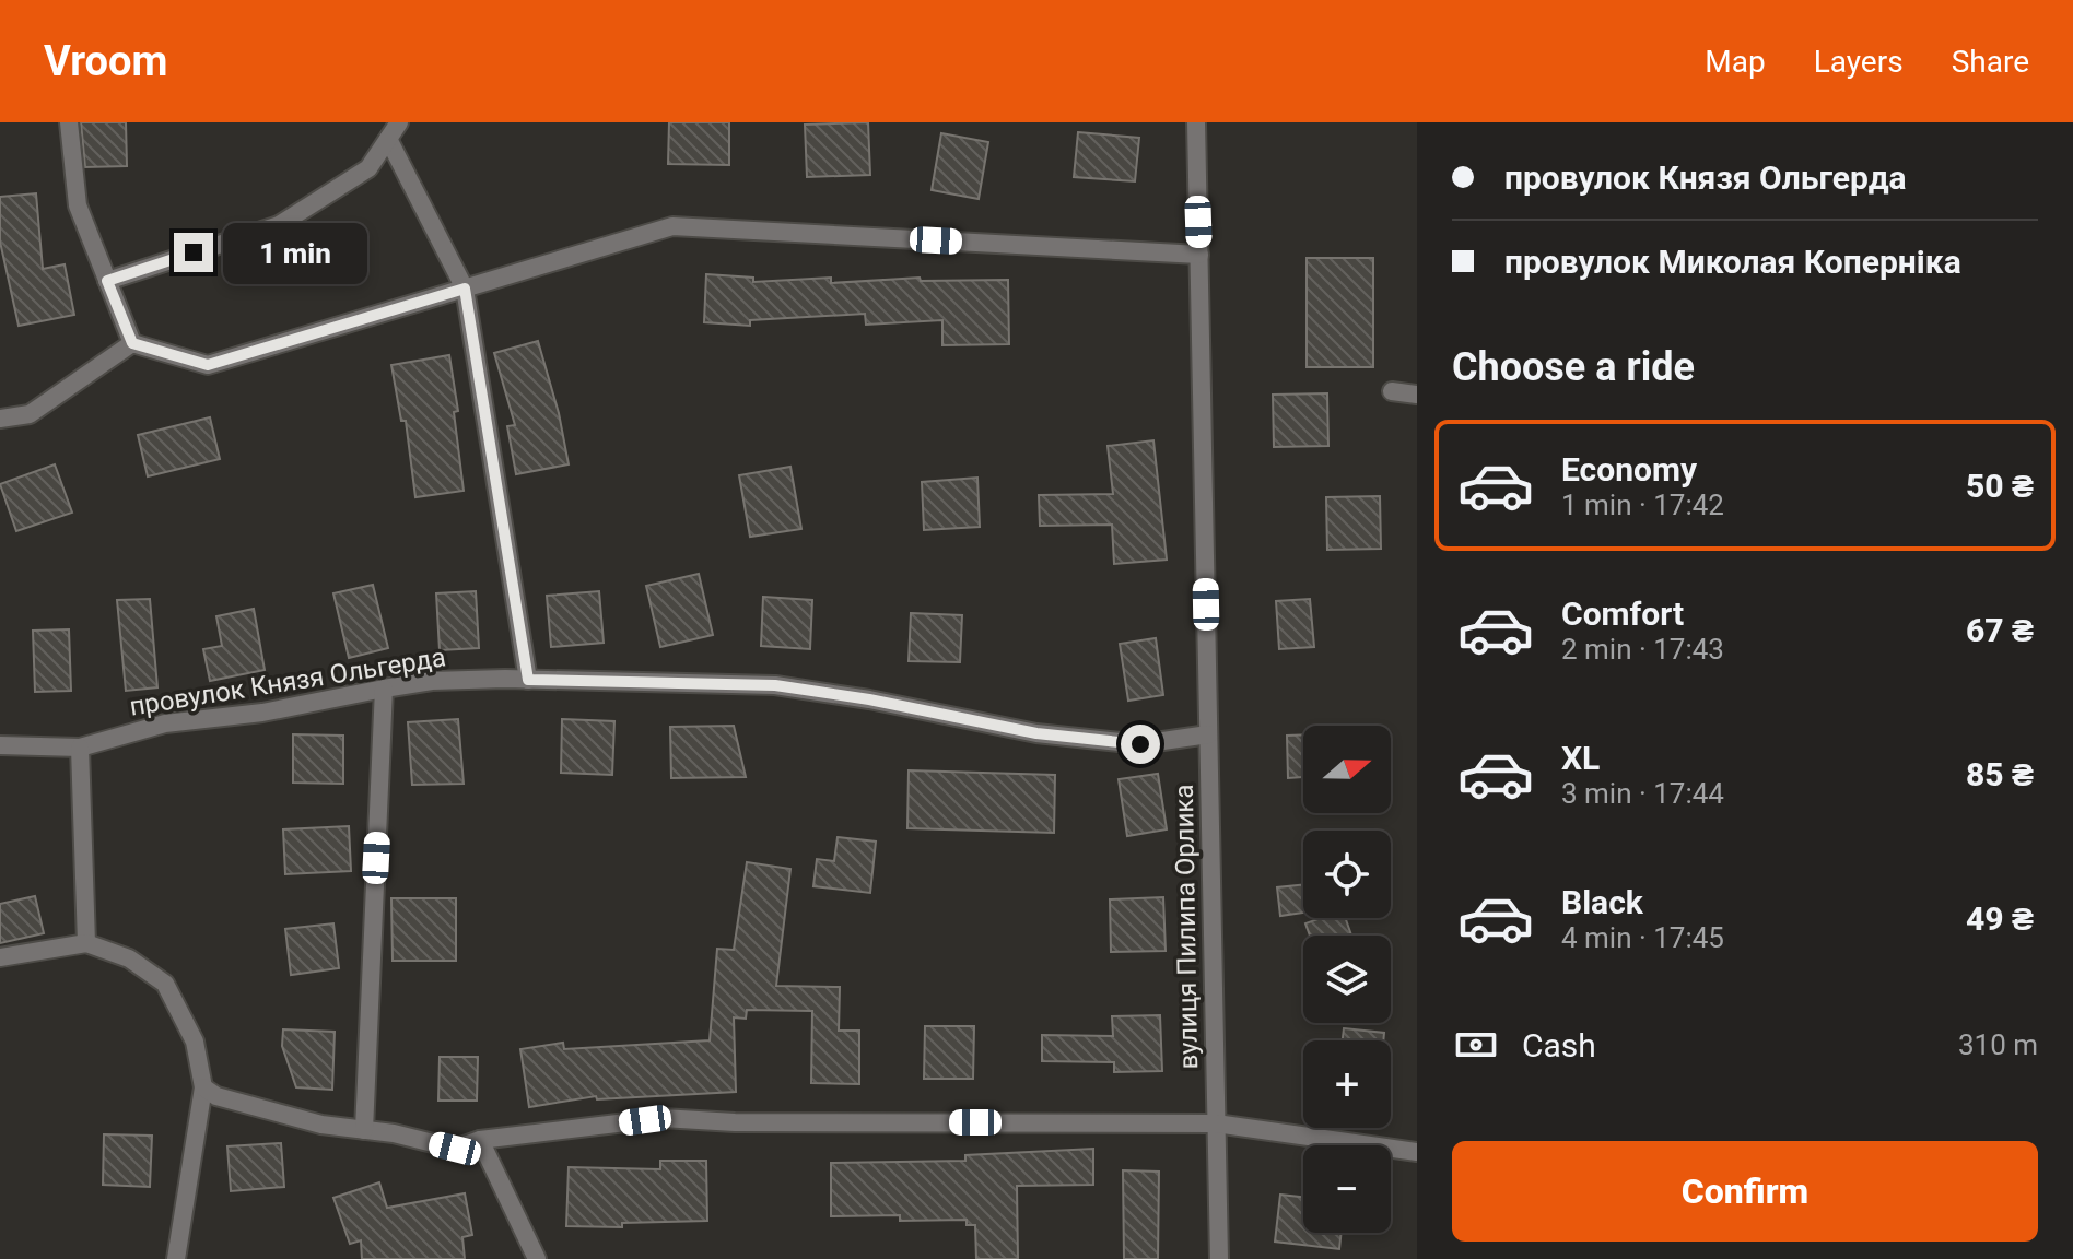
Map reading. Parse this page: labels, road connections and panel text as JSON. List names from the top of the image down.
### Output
{
  "streets": {
    "street": ["провулок Князя Ольгерда", "вулиця Пилипа Орлика"]
  },
  "crossings": [
    ["провулок Князя Ольгерда", "вулиця Пилипа Орлика"]
  ],
  "north": "right",
  "page": {
    "header": "Vroom",
    "nav": ["Map", "Layers", "Share"],
    "banner": ["провулок Князя Ольгерда", "провулок Миколая Коперніка"],
    "bubble": "1 min",
    "heading": "Choose a ride",
    "list": [
      {
        "name": "Economy",
        "note": "1 min · 17:42",
        "value": "50 ₴"
      },
      {
        "name": "Comfort",
        "note": "2 min · 17:43",
        "value": "67 ₴"
      },
      {
        "name": "XL",
        "note": "3 min · 17:44",
        "value": "85 ₴"
      },
      {
        "name": "Black",
        "note": "4 min · 17:45",
        "value": "49 ₴"
      }
    ],
    "map_buttons": ["+", "−"],
    "pay": ["Cash", "310 m"],
    "buttons": "Confirm"
  }
}
